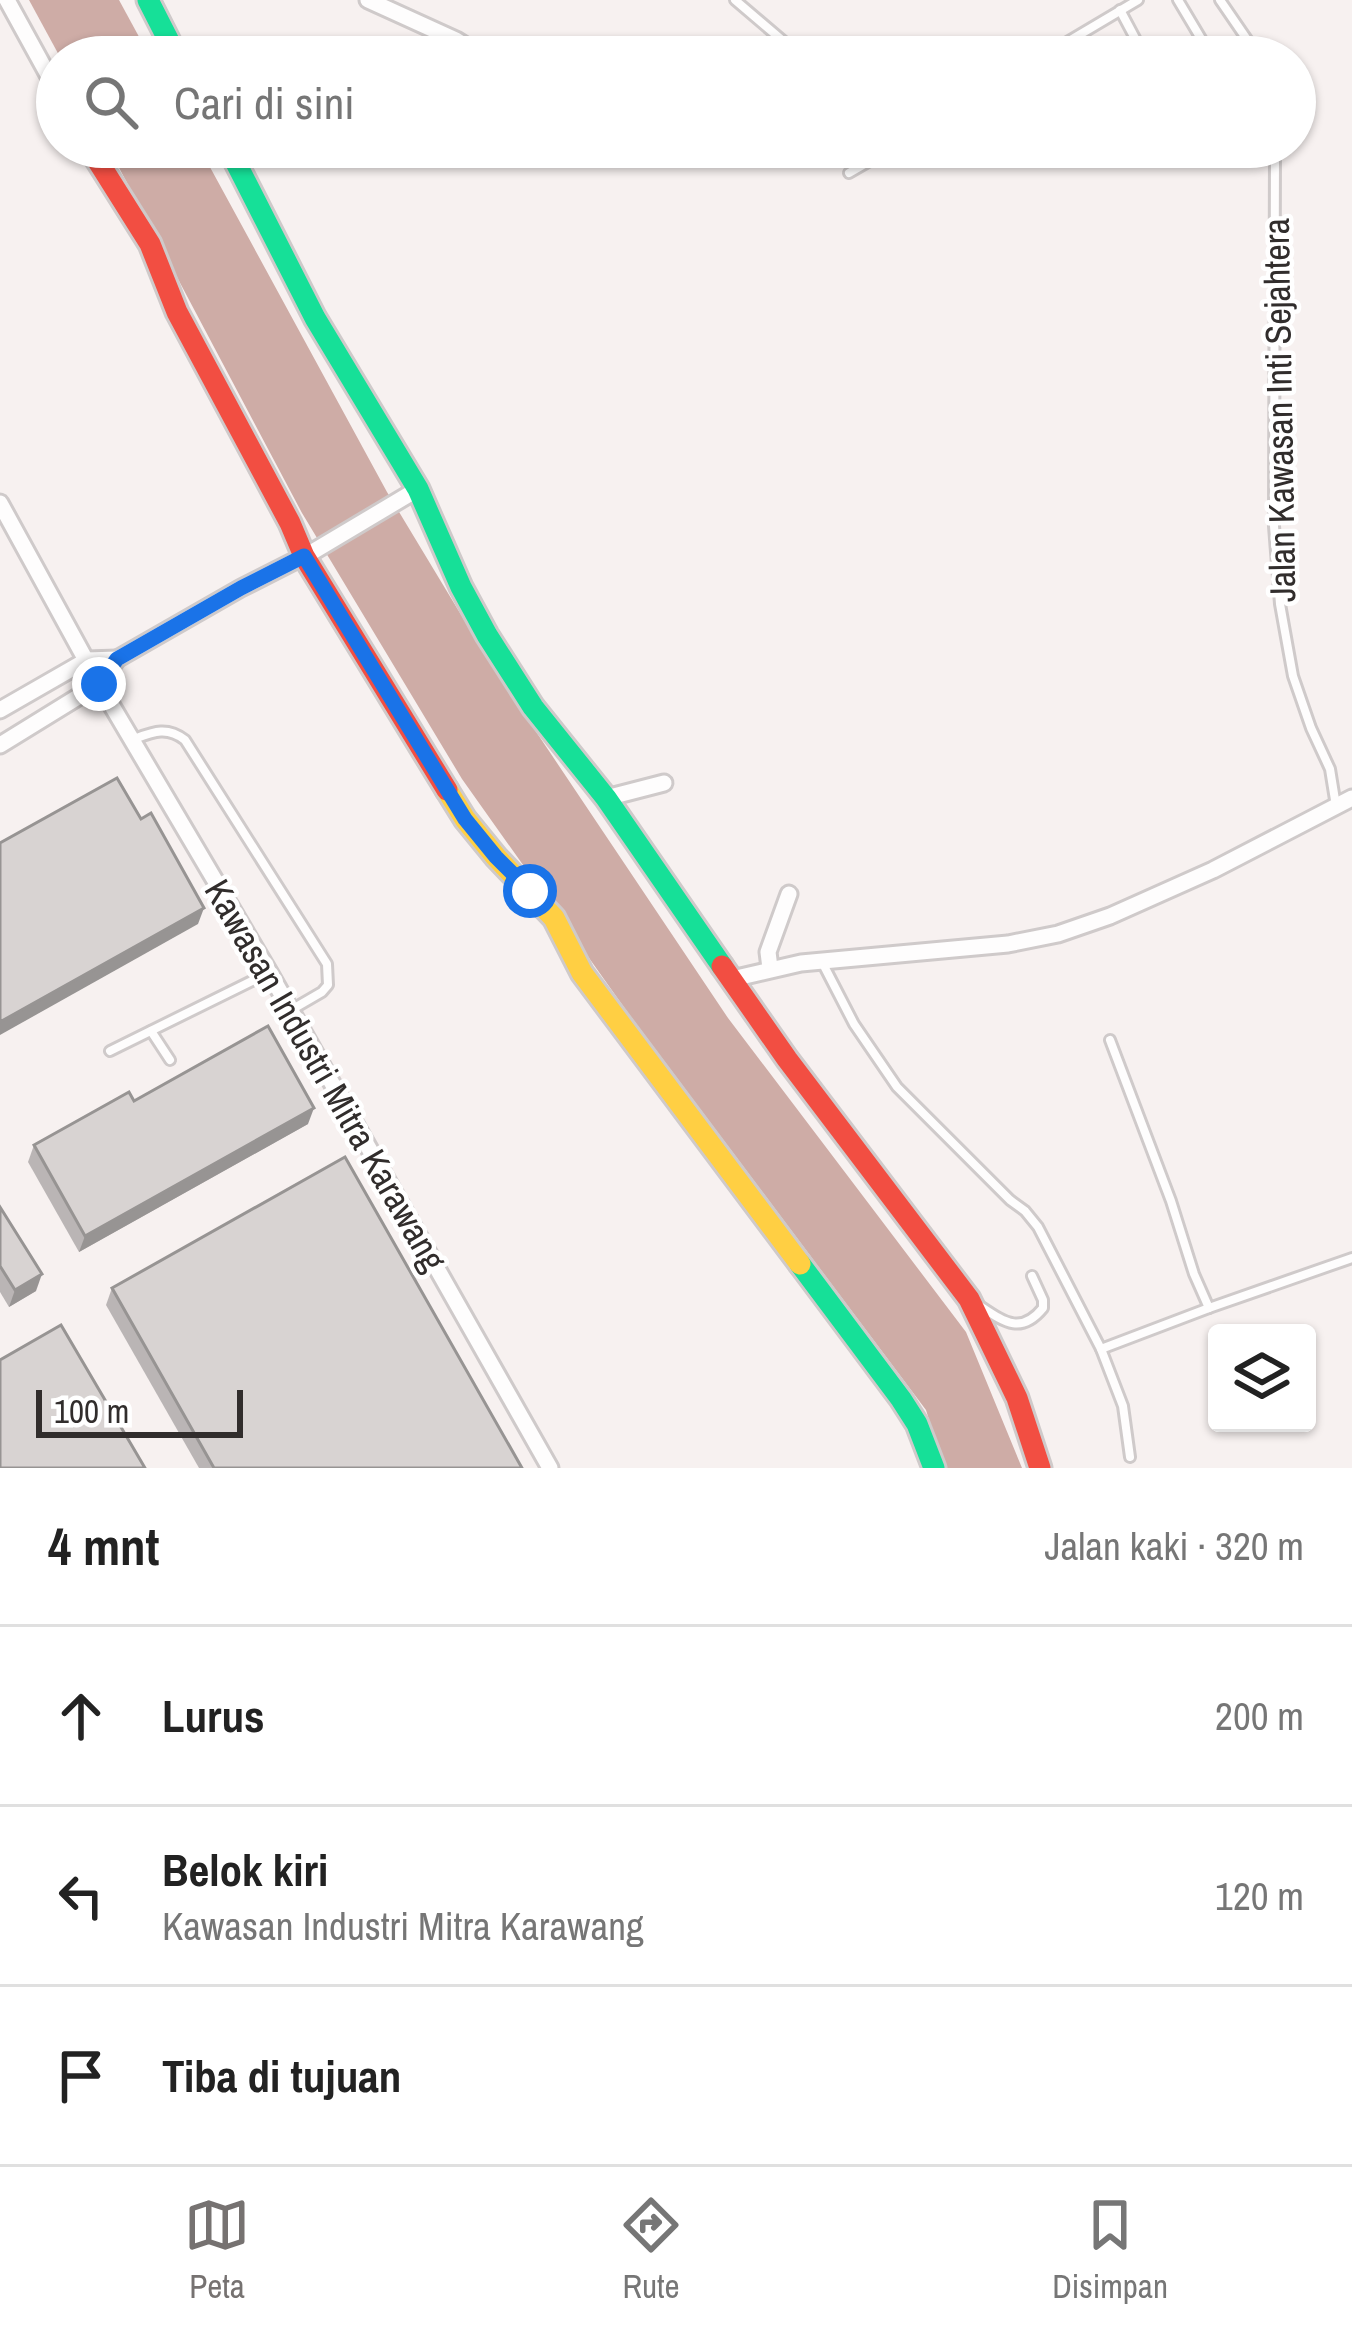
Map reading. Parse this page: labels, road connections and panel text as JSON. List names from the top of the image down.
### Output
{
  "streets": {
    "street": ["Kawasan Industri Mitra Karawang"],
    "lane": ["Jalan Kawasan Inti Sejahtera"]
  },
  "scale_bar": "100 m",
  "page": {
    "search": "Cari di sini",
    "scale": "100 m",
    "heading": ["4 mnt", "Jalan kaki · 320 m"],
    "list": [
      ["Lurus", "200 m"],
      ["Belok kiri", "Kawasan Industri Mitra Karawang", "120 m"],
      "Tiba di tujuan"
    ],
    "nav": ["Peta", "Rute", "Disimpan"]
  }
}
